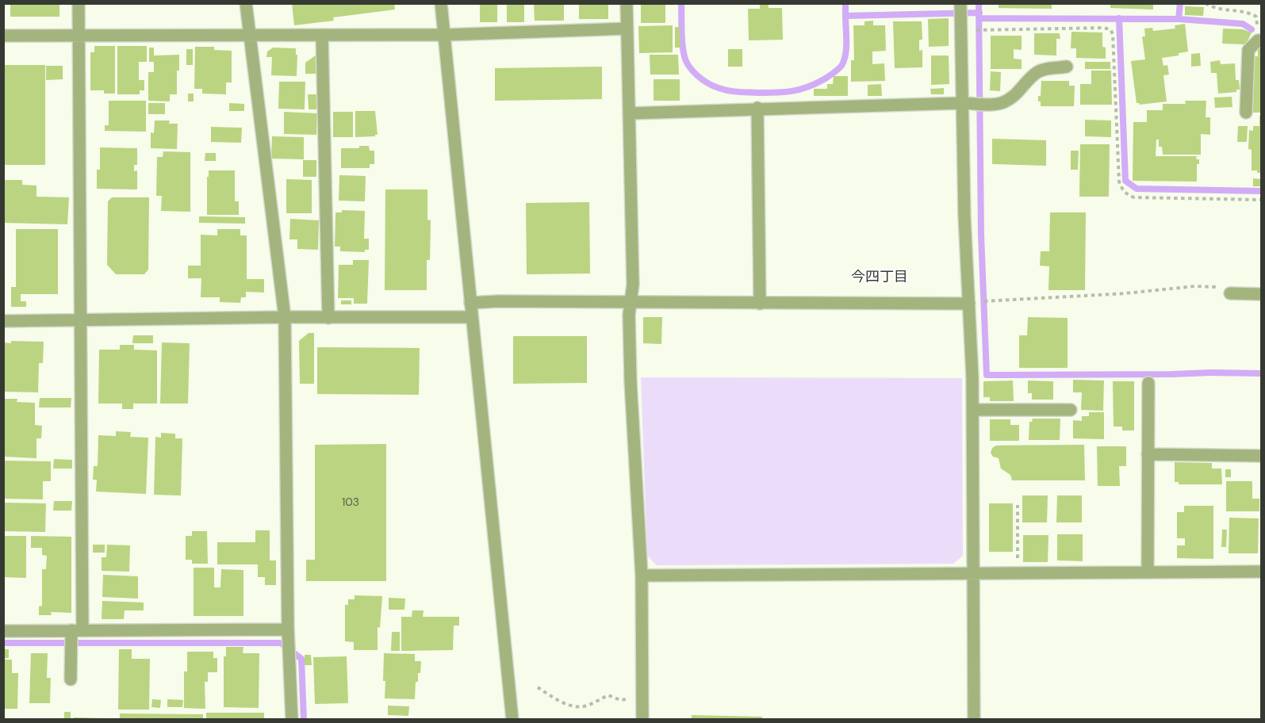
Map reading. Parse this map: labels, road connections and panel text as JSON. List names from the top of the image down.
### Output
{
  "districts": ["今四丁目"],
  "house_numbers": ["103"]
}
